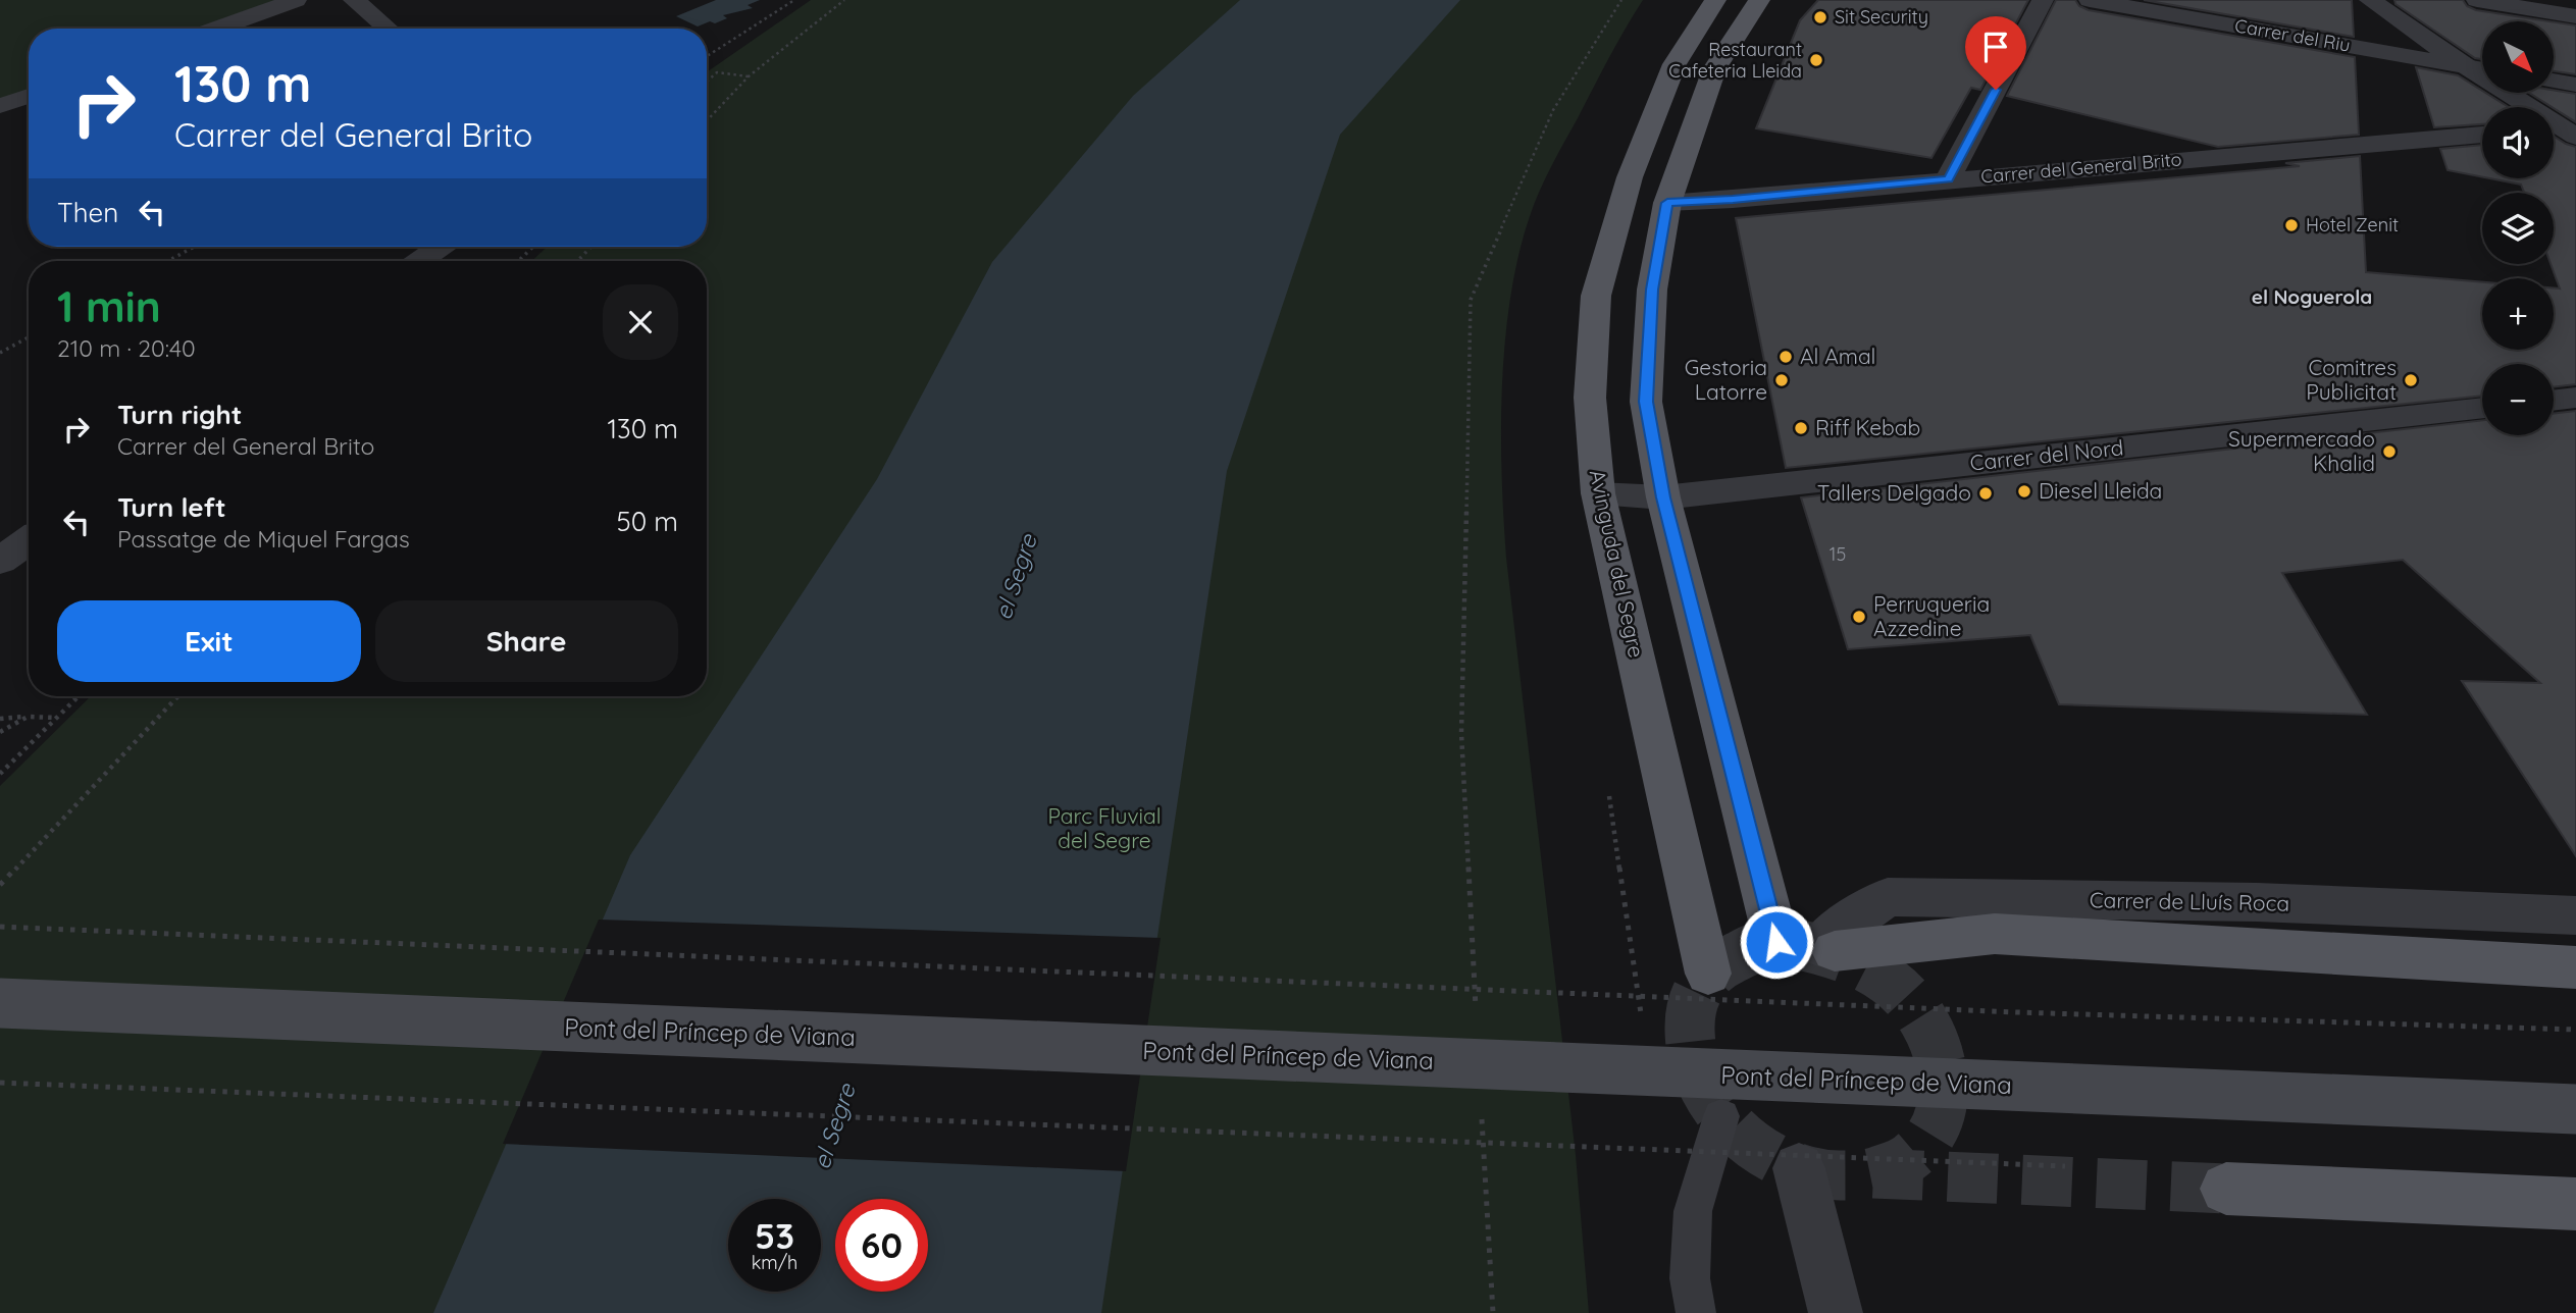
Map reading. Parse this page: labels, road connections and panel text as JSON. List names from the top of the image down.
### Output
{
  "streets": {
    "main road": ["Avinguda del Segre", "Pont del Príncep de Viana"],
    "street": [
      "Carrer del Riu",
      "Carrer del General Brito",
      "Carrer del Nord",
      "Carrer de Lluís Roca"
    ]
  },
  "crossings": [
    ["Carrer del Nord", "Avinguda del Segre"]
  ],
  "districts": ["el Noguerola"],
  "water": ["el Segre"],
  "parks": ["Parc Fluvial del Segre"],
  "places": [
    "Sit Security",
    "Restaurant Cafeteria Lleida",
    "Hotel Zenit",
    "Al Amal",
    "Gestoria Latorre",
    "Comitres Publicitat",
    "Riff Kebab",
    "Supermercado Khalid",
    "Diesel Lleida",
    "Tallers Delgado",
    "Perruqueria Azzedine"
  ],
  "house_numbers": ["15"],
  "north": "bottom right",
  "page": {
    "map_buttons": ["+", "−"],
    "turn": ["130 m", "Carrer del General Brito"],
    "then": "Then",
    "heading": ["1 min", "210 m · 20:40"],
    "list": [
      {
        "name": "Turn right",
        "note": "Carrer del General Brito",
        "value": "130 m"
      },
      {
        "name": "Turn left",
        "note": "Passatge de Miquel Fargas",
        "value": "50 m"
      }
    ],
    "buttons": ["Exit", "Share"],
    "speed": "53 km/h",
    "limit": "60"
  }
}
